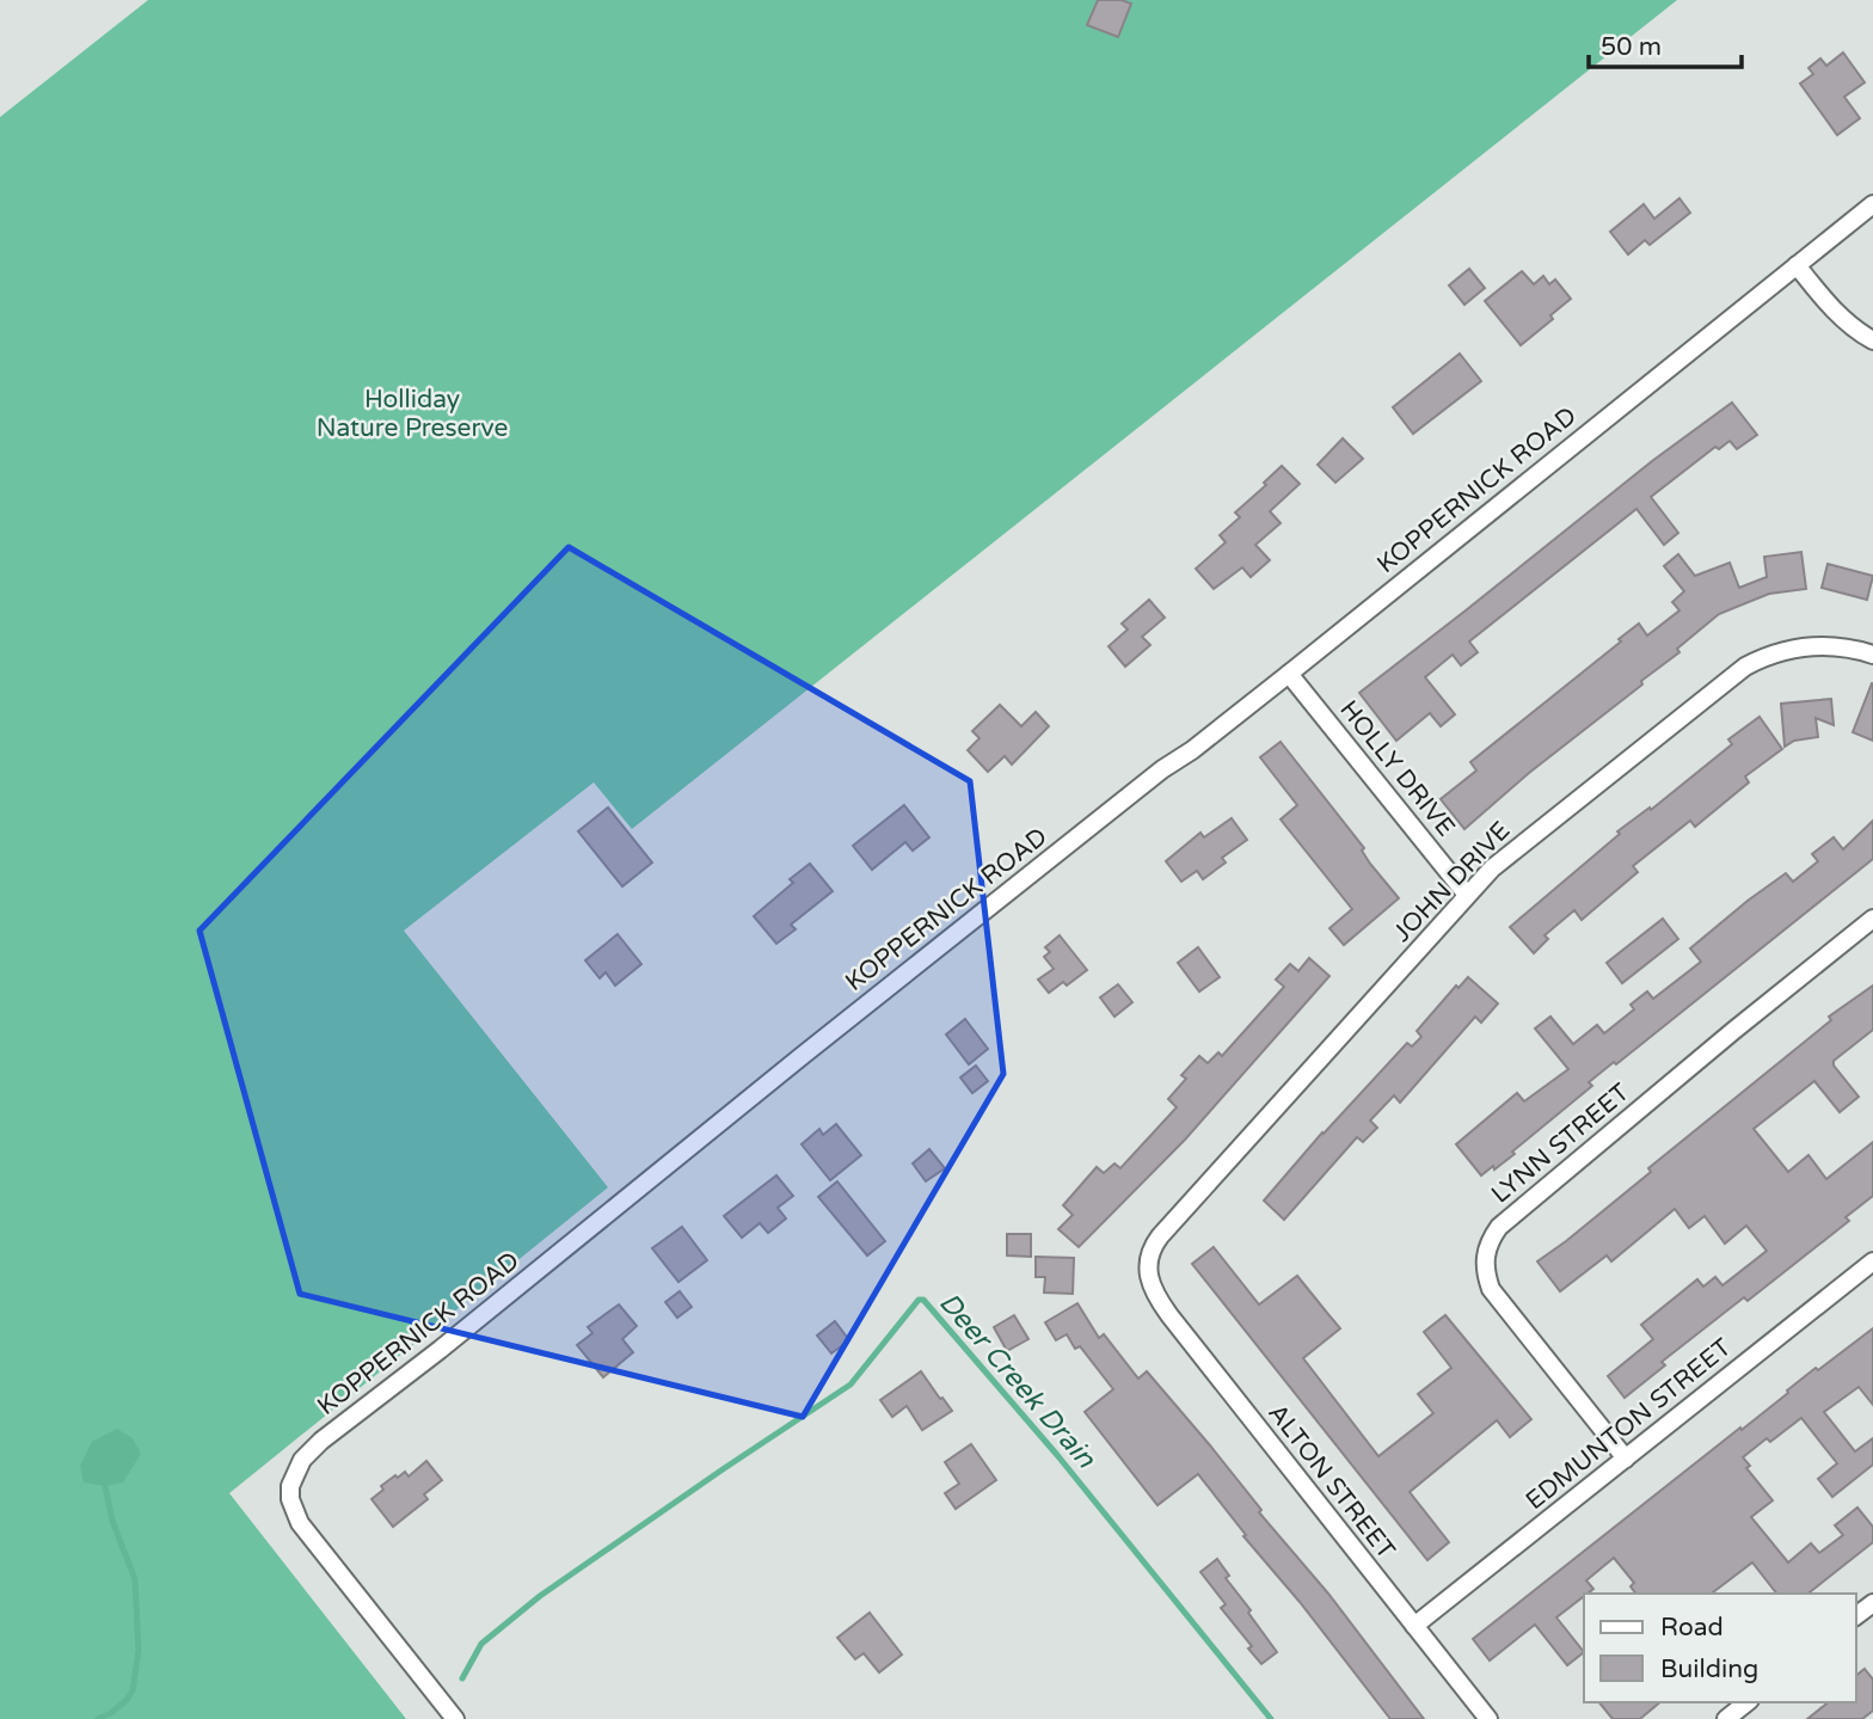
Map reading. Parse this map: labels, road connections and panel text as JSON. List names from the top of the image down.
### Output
{
  "streets": {
    "street": [
      "KOPPERNICK ROAD",
      "HOLLY DRIVE",
      "JOHN DRIVE",
      "LYNN STREET",
      "EDMUNTON STREET",
      "ALTON STREET"
    ]
  },
  "crossings": [
    ["KOPPERNICK ROAD", "HOLLY DRIVE"],
    ["HOLLY DRIVE", "JOHN DRIVE"],
    ["JOHN DRIVE", "ALTON STREET"],
    ["LYNN STREET", "EDMUNTON STREET"],
    ["EDMUNTON STREET", "ALTON STREET"]
  ],
  "water": ["Deer Creek Drain"],
  "parks": ["Holliday Nature Preserve"],
  "legend": ["Road", "Building"],
  "scale_bar": "50 m"
}
